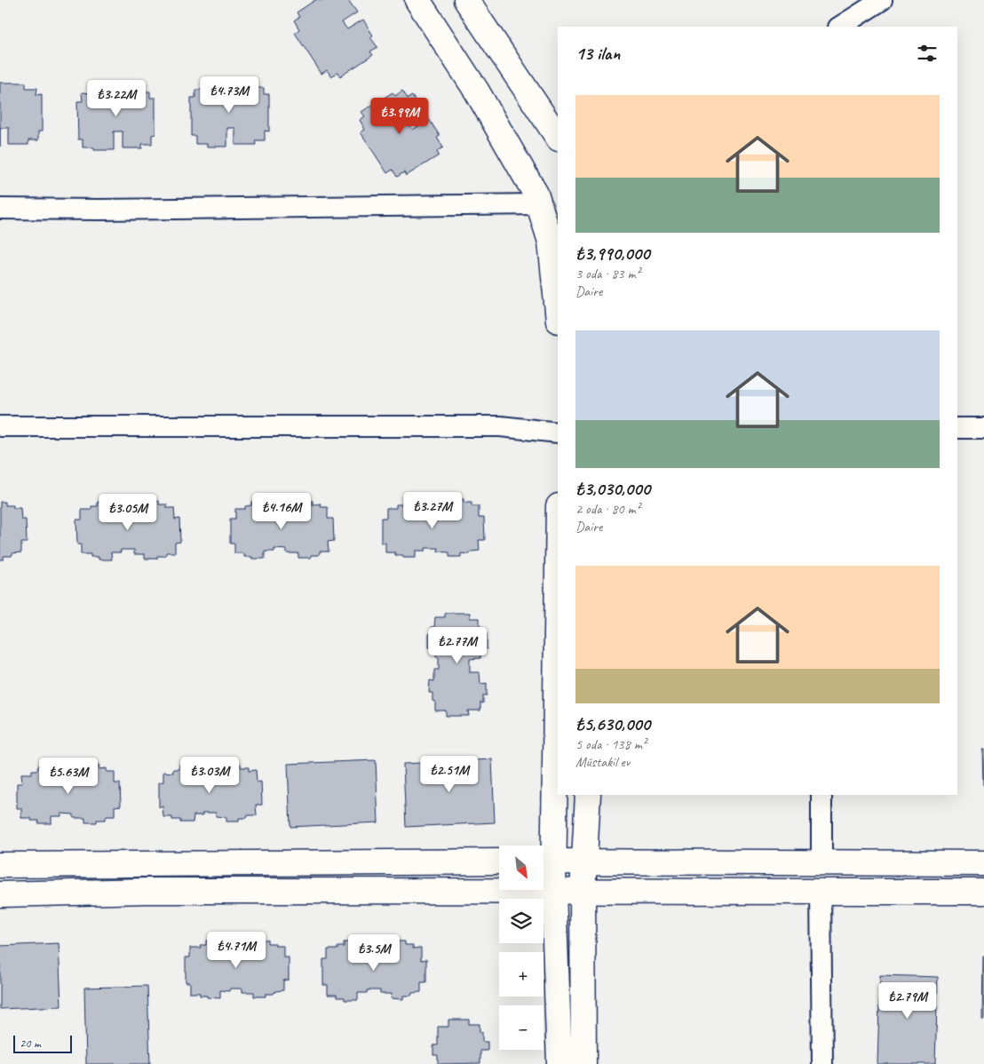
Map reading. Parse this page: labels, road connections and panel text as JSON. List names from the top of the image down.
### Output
{
  "scale_bar": "20 m",
  "north": "bottom right",
  "page": {
    "heading": "13 ilan",
    "price": [
      "₺4.73M",
      "₺3.22M",
      "₺3.99M",
      "₺3.27M",
      "₺4.16M",
      "₺3.05M",
      "₺2.77M",
      "₺2.51M",
      "₺3.03M",
      "₺5.63M",
      "₺4.71M",
      "₺3.5M",
      "₺2.79M"
    ],
    "list": [
      {
        "name": "₺3,990,000",
        "note": "3 oda · 83 m² · Daire"
      },
      {
        "name": "₺3,030,000",
        "note": "2 oda · 80 m² · Daire"
      },
      {
        "name": "₺5,630,000",
        "note": "5 oda · 138 m² · Müstakil ev"
      }
    ],
    "map_buttons": ["+", "−"],
    "scale": "20 m"
  }
}
